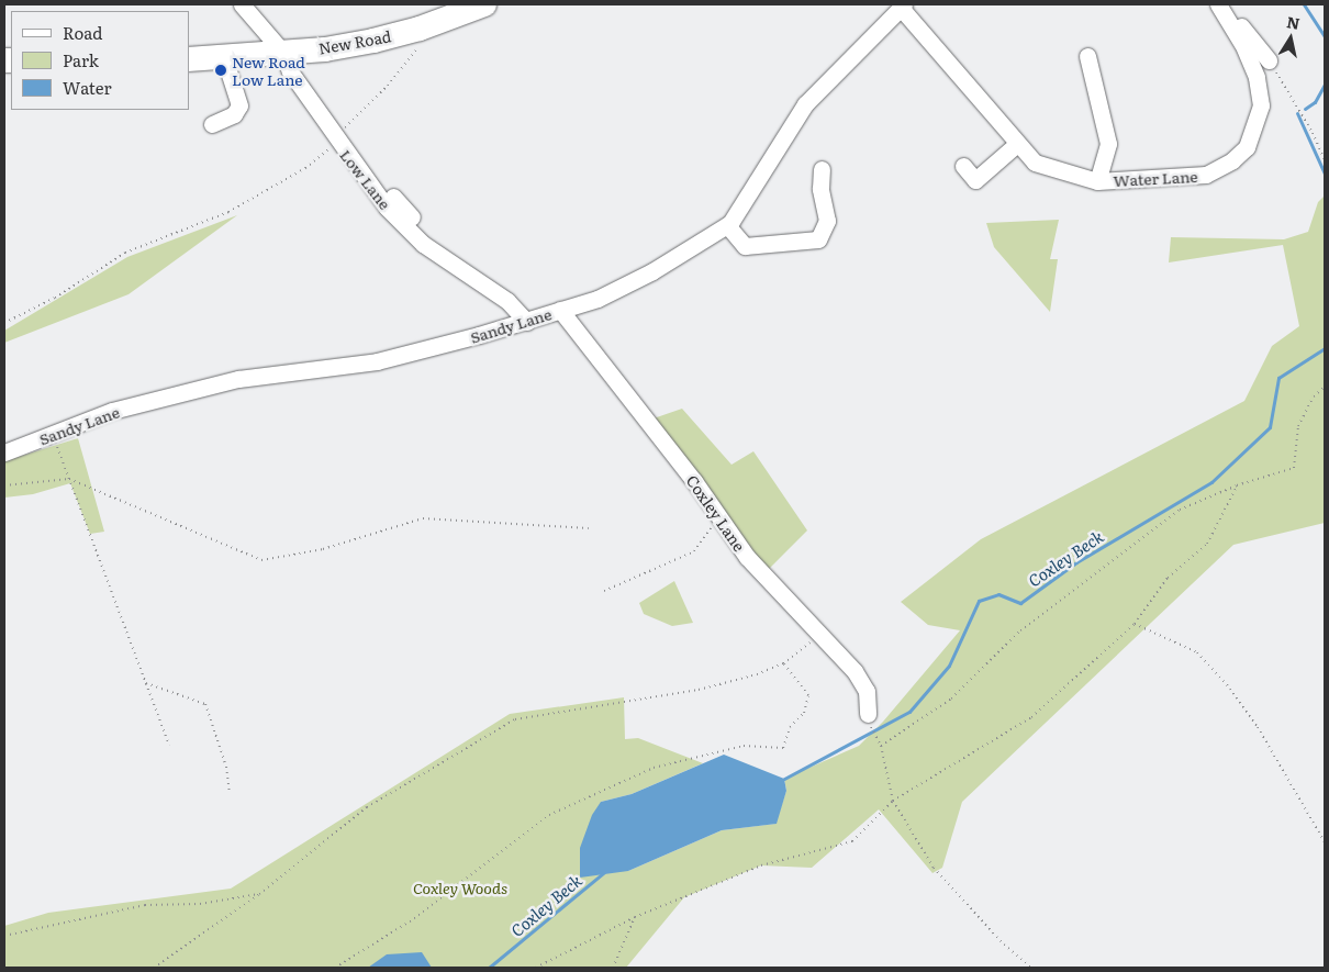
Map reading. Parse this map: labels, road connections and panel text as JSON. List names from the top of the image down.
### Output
{
  "streets": {
    "highway": ["New Road"],
    "street": [
      "Water Lane",
      "Low Lane",
      "Sandy Lane",
      "Coxley Lane"
    ]
  },
  "crossings": [
    ["New Road", "Low Lane"],
    ["Water Lane", "Sandy Lane"],
    ["Low Lane", "Sandy Lane"],
    ["Sandy Lane", "Coxley Lane"]
  ],
  "water": ["Coxley Beck"],
  "parks": ["Coxley Woods"],
  "places": ["New Road Low Lane"],
  "legend": ["Road", "Park", "Water"],
  "north": "top"
}
